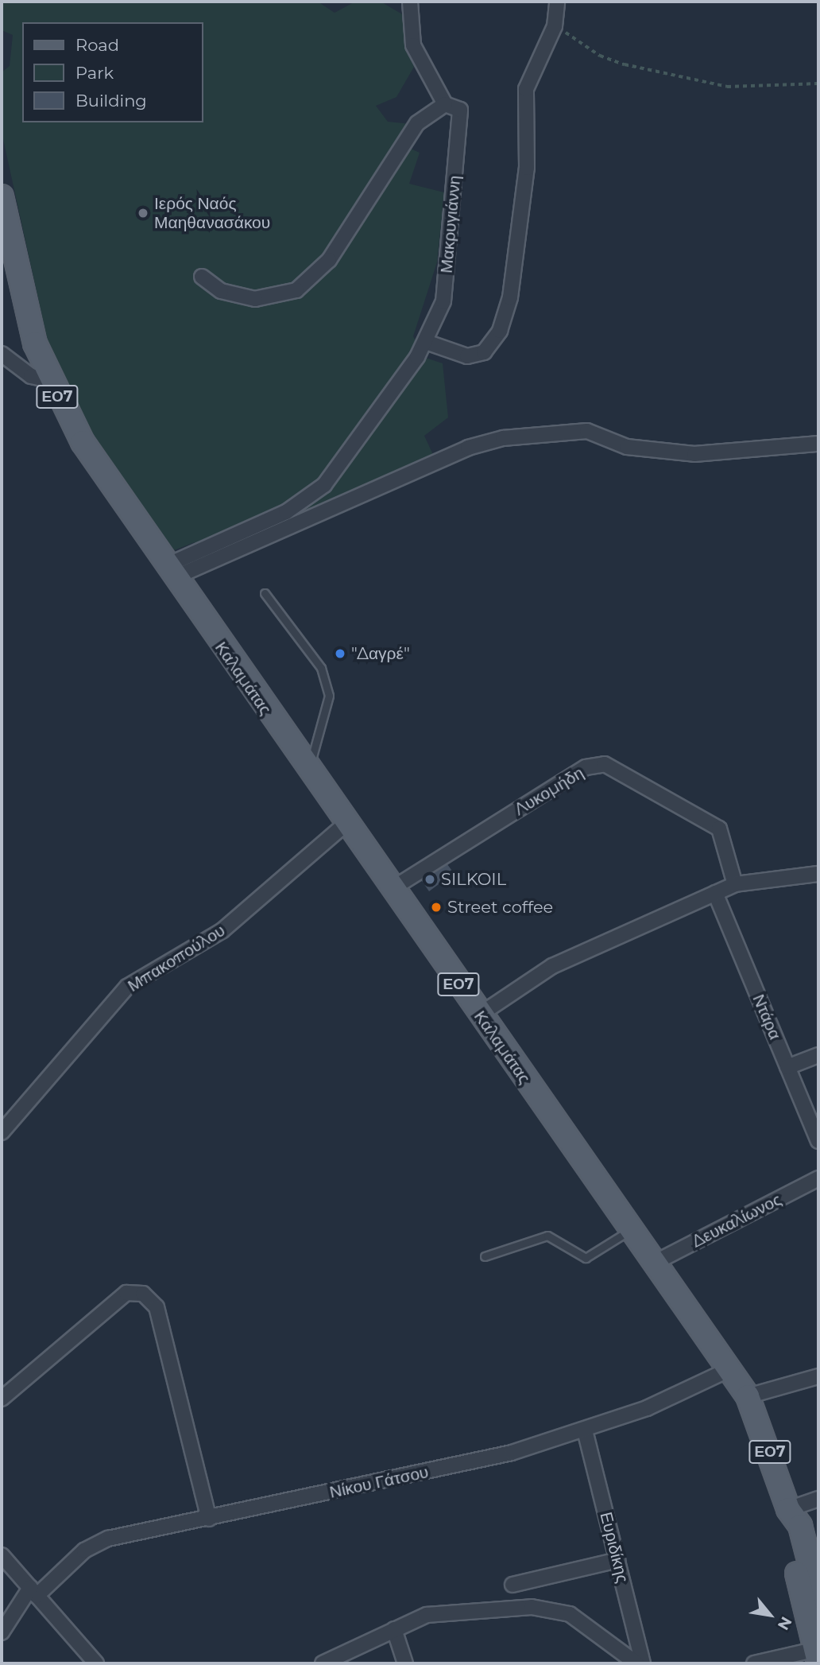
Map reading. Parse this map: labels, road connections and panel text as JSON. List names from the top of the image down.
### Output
{
  "streets": {
    "main road": ["ΕΟ7", "Καλαμάτας"],
    "street": [
      "Μακρυγιάννη",
      "Λυκομήδη",
      "Μπακοπούλου",
      "Ντάρα",
      "Δευκαλίωνος",
      "Νίκου Γάτσου",
      "Ευριδίκης"
    ]
  },
  "crossings": [
    ["Μακρυγιάννη", "ΕΟ7"],
    ["Μακρυγιάννη", "Καλαμάτας"],
    ["ΕΟ7", "Καλαμάτας"],
    ["Καλαμάτας", "Λυκομήδη"],
    ["Καλαμάτας", "Μπακοπούλου"],
    ["Καλαμάτας", "Δευκαλίωνος"],
    ["Καλαμάτας", "Νίκου Γάτσου"],
    ["Νίκου Γάτσου", "Ευριδίκης"]
  ],
  "places": [
    "Ιερός Ναός Μαηθανασάκου",
    "\"Δαγρέ\"",
    "SILKOIL",
    "Street coffee"
  ],
  "legend": ["Road", "Park", "Building"],
  "north": "bottom right"
}
